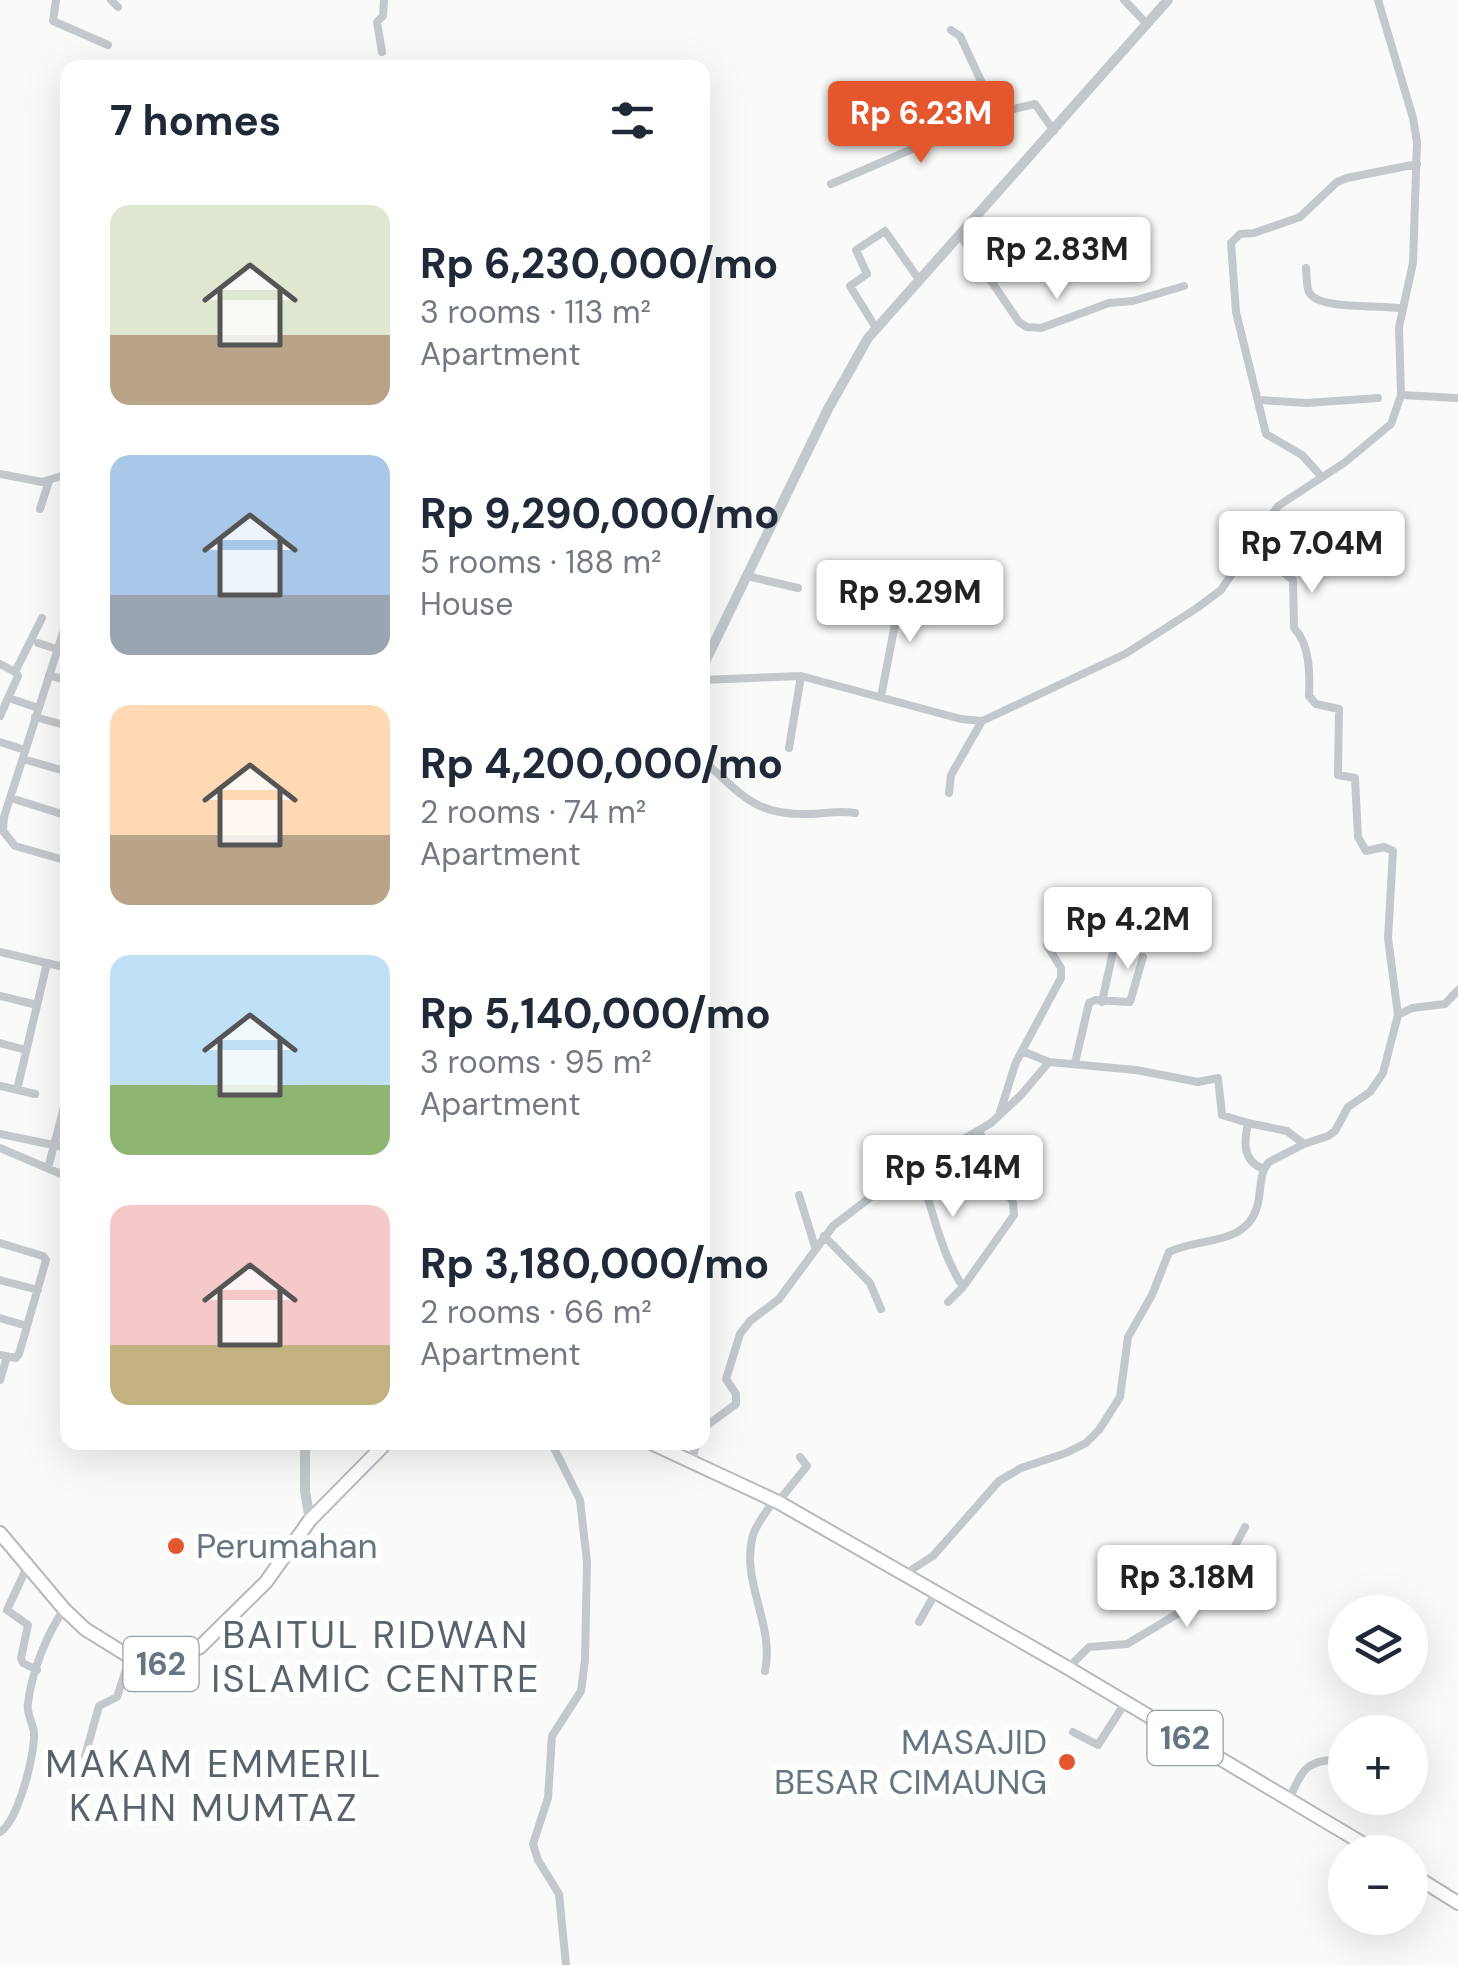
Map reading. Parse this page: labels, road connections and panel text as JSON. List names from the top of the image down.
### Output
{
  "streets": {
    "main road": ["162"]
  },
  "districts": ["BAITUL RIDWAN ISLAMIC CENTRE", "MAKAM EMMERIL KAHN MUMTAZ"],
  "places": ["Perumahan", "MASAJID BESAR CIMAUNG"],
  "page": {
    "heading": "7 homes",
    "price": [
      "Rp 6.23M",
      "Rp 2.83M",
      "Rp 7.04M",
      "Rp 9.29M",
      "Rp 4.2M",
      "Rp 5.14M",
      "Rp 3.18M"
    ],
    "list": [
      {
        "name": "Rp 6,230,000/mo",
        "note": "3 rooms · 113 m² · Apartment"
      },
      {
        "name": "Rp 9,290,000/mo",
        "note": "5 rooms · 188 m² · House"
      },
      {
        "name": "Rp 4,200,000/mo",
        "note": "2 rooms · 74 m² · Apartment"
      },
      {
        "name": "Rp 5,140,000/mo",
        "note": "3 rooms · 95 m² · Apartment"
      },
      {
        "name": "Rp 3,180,000/mo",
        "note": "2 rooms · 66 m² · Apartment"
      }
    ],
    "map_buttons": ["+", "−"]
  }
}
